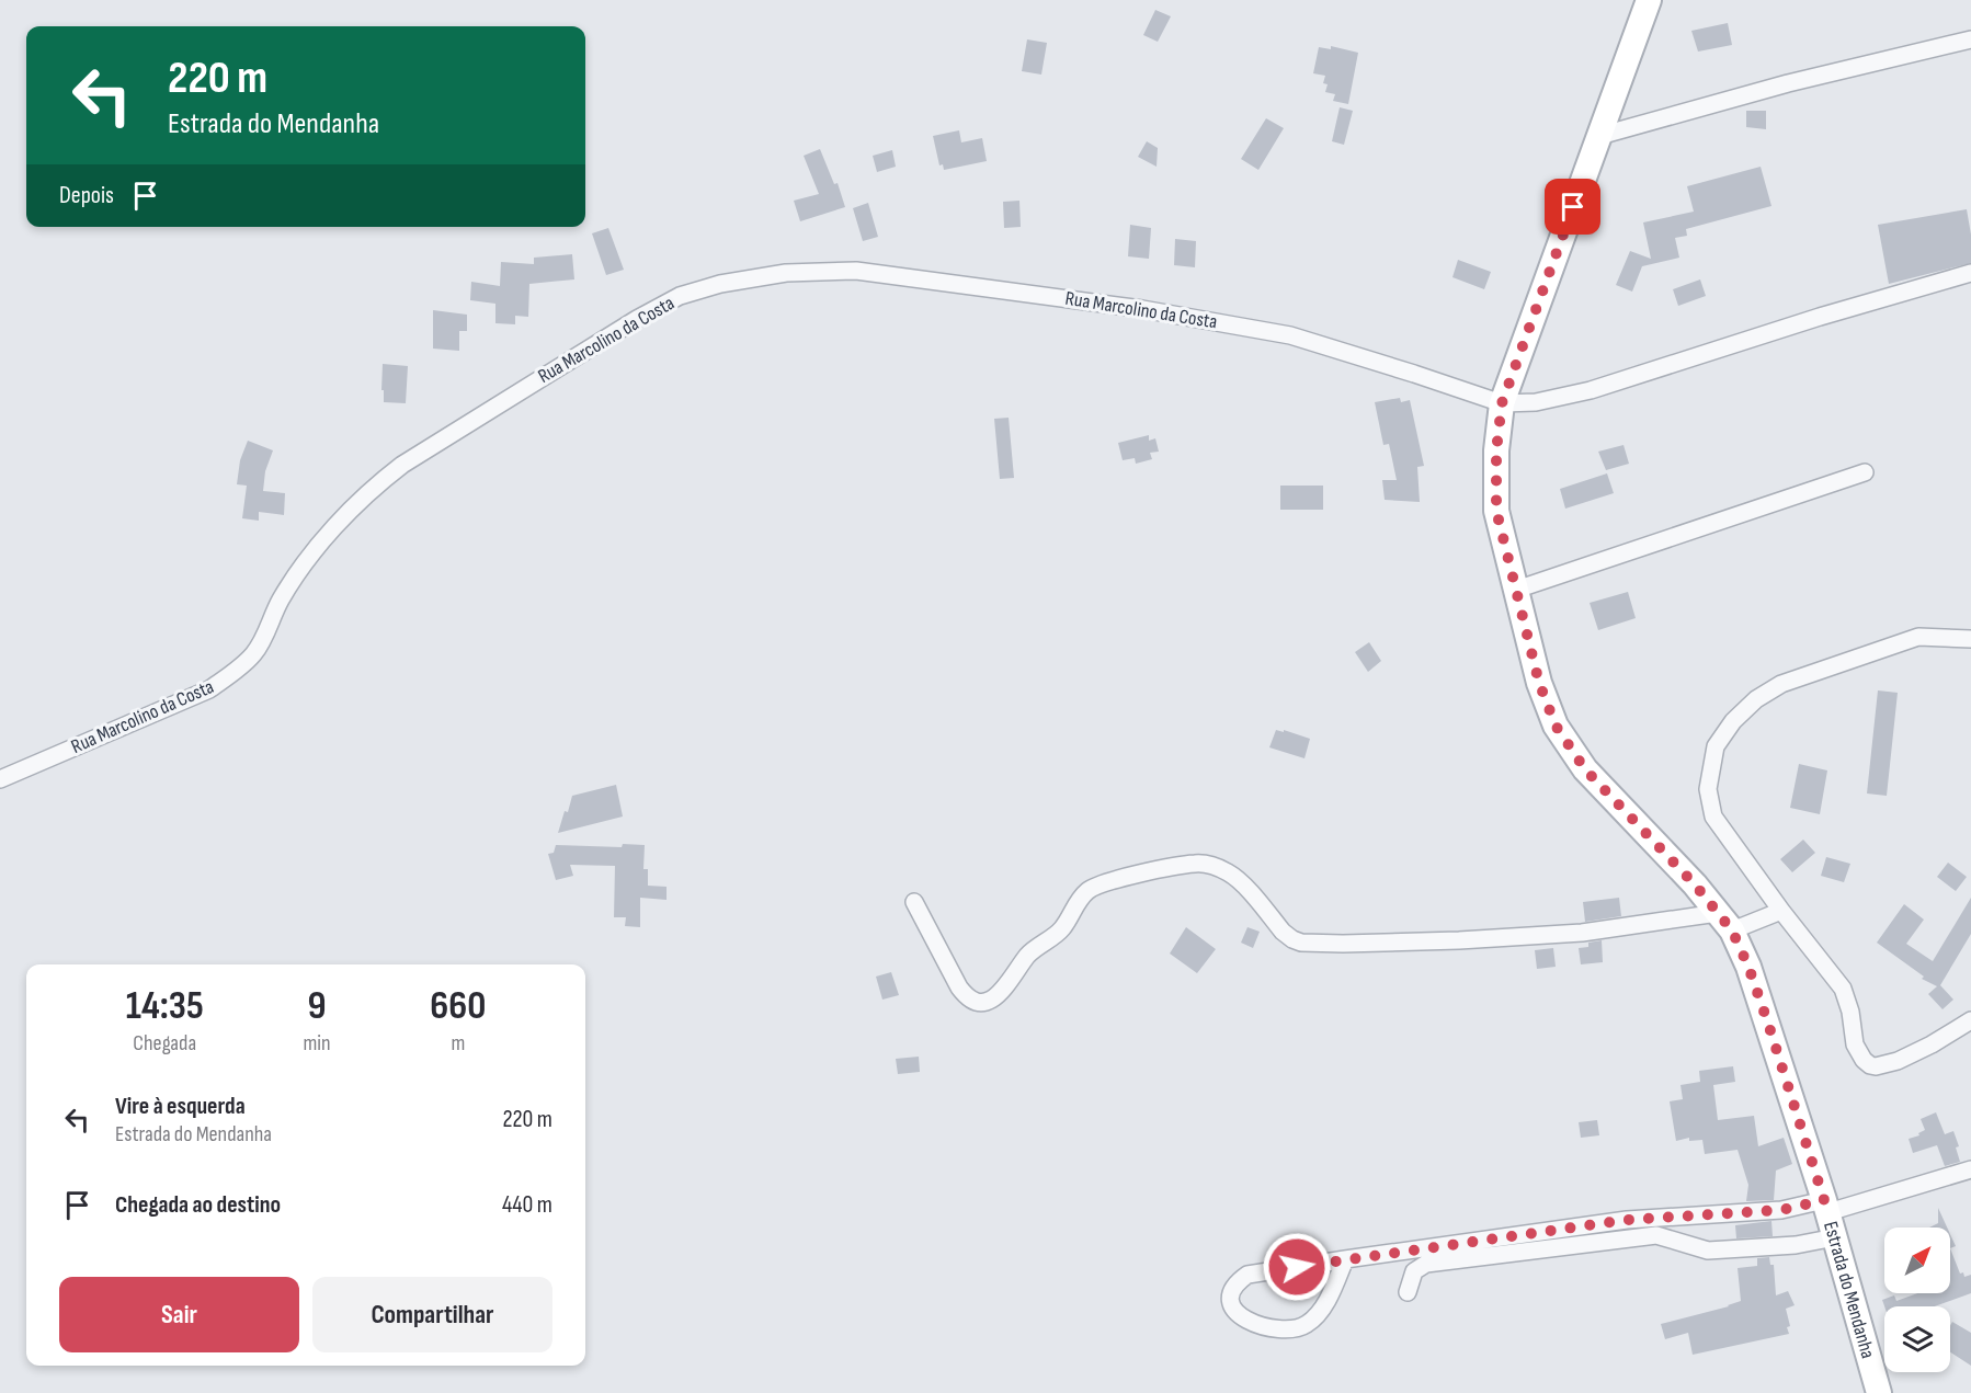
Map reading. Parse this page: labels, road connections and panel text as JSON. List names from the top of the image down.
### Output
{
  "streets": {
    "main road": ["Estrada do Mendanha"],
    "street": ["Rua Marcolino da Costa"]
  },
  "crossings": [
    ["Rua Marcolino da Costa", "Estrada do Mendanha"]
  ],
  "north": "top right",
  "page": {
    "turn": ["220 m", "Estrada do Mendanha"],
    "then": "Depois",
    "eta": [
      "14:35",
      "Chegada",
      "9",
      "min",
      "660",
      "m"
    ],
    "list": [
      {
        "name": "Vire à esquerda",
        "note": "Estrada do Mendanha",
        "value": "220 m"
      },
      {
        "name": "Chegada ao destino",
        "value": "440 m"
      }
    ],
    "buttons": ["Sair", "Compartilhar"]
  }
}
